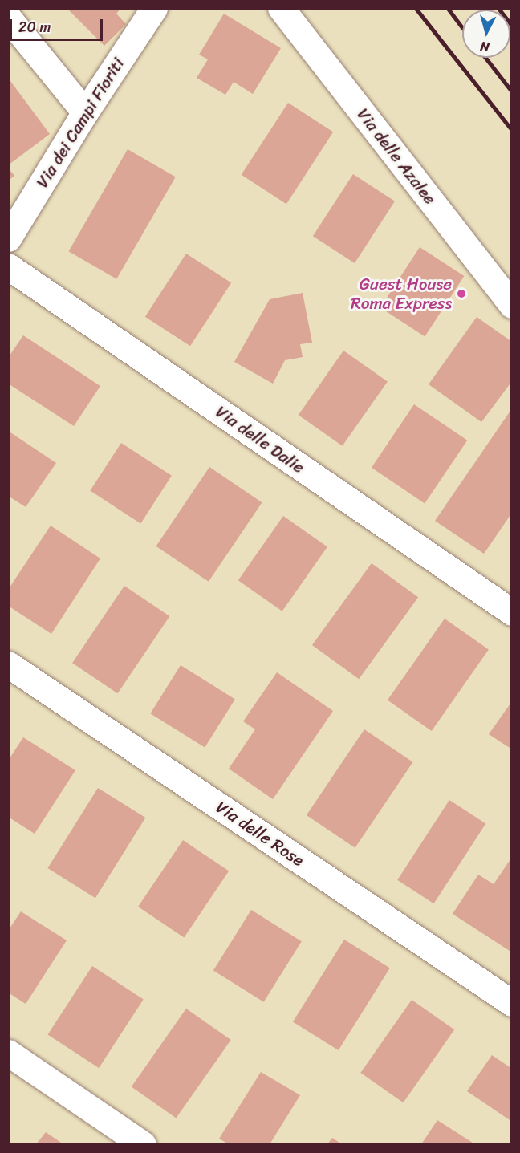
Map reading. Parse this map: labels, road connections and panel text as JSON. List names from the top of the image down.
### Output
{
  "streets": {
    "street": [
      "Via dei Campi Fioriti",
      "Via delle Azalee",
      "Via delle Dalie",
      "Via delle Rose"
    ]
  },
  "places": ["Guest House Roma Express"],
  "scale_bar": "20 m",
  "north": "bottom"
}
